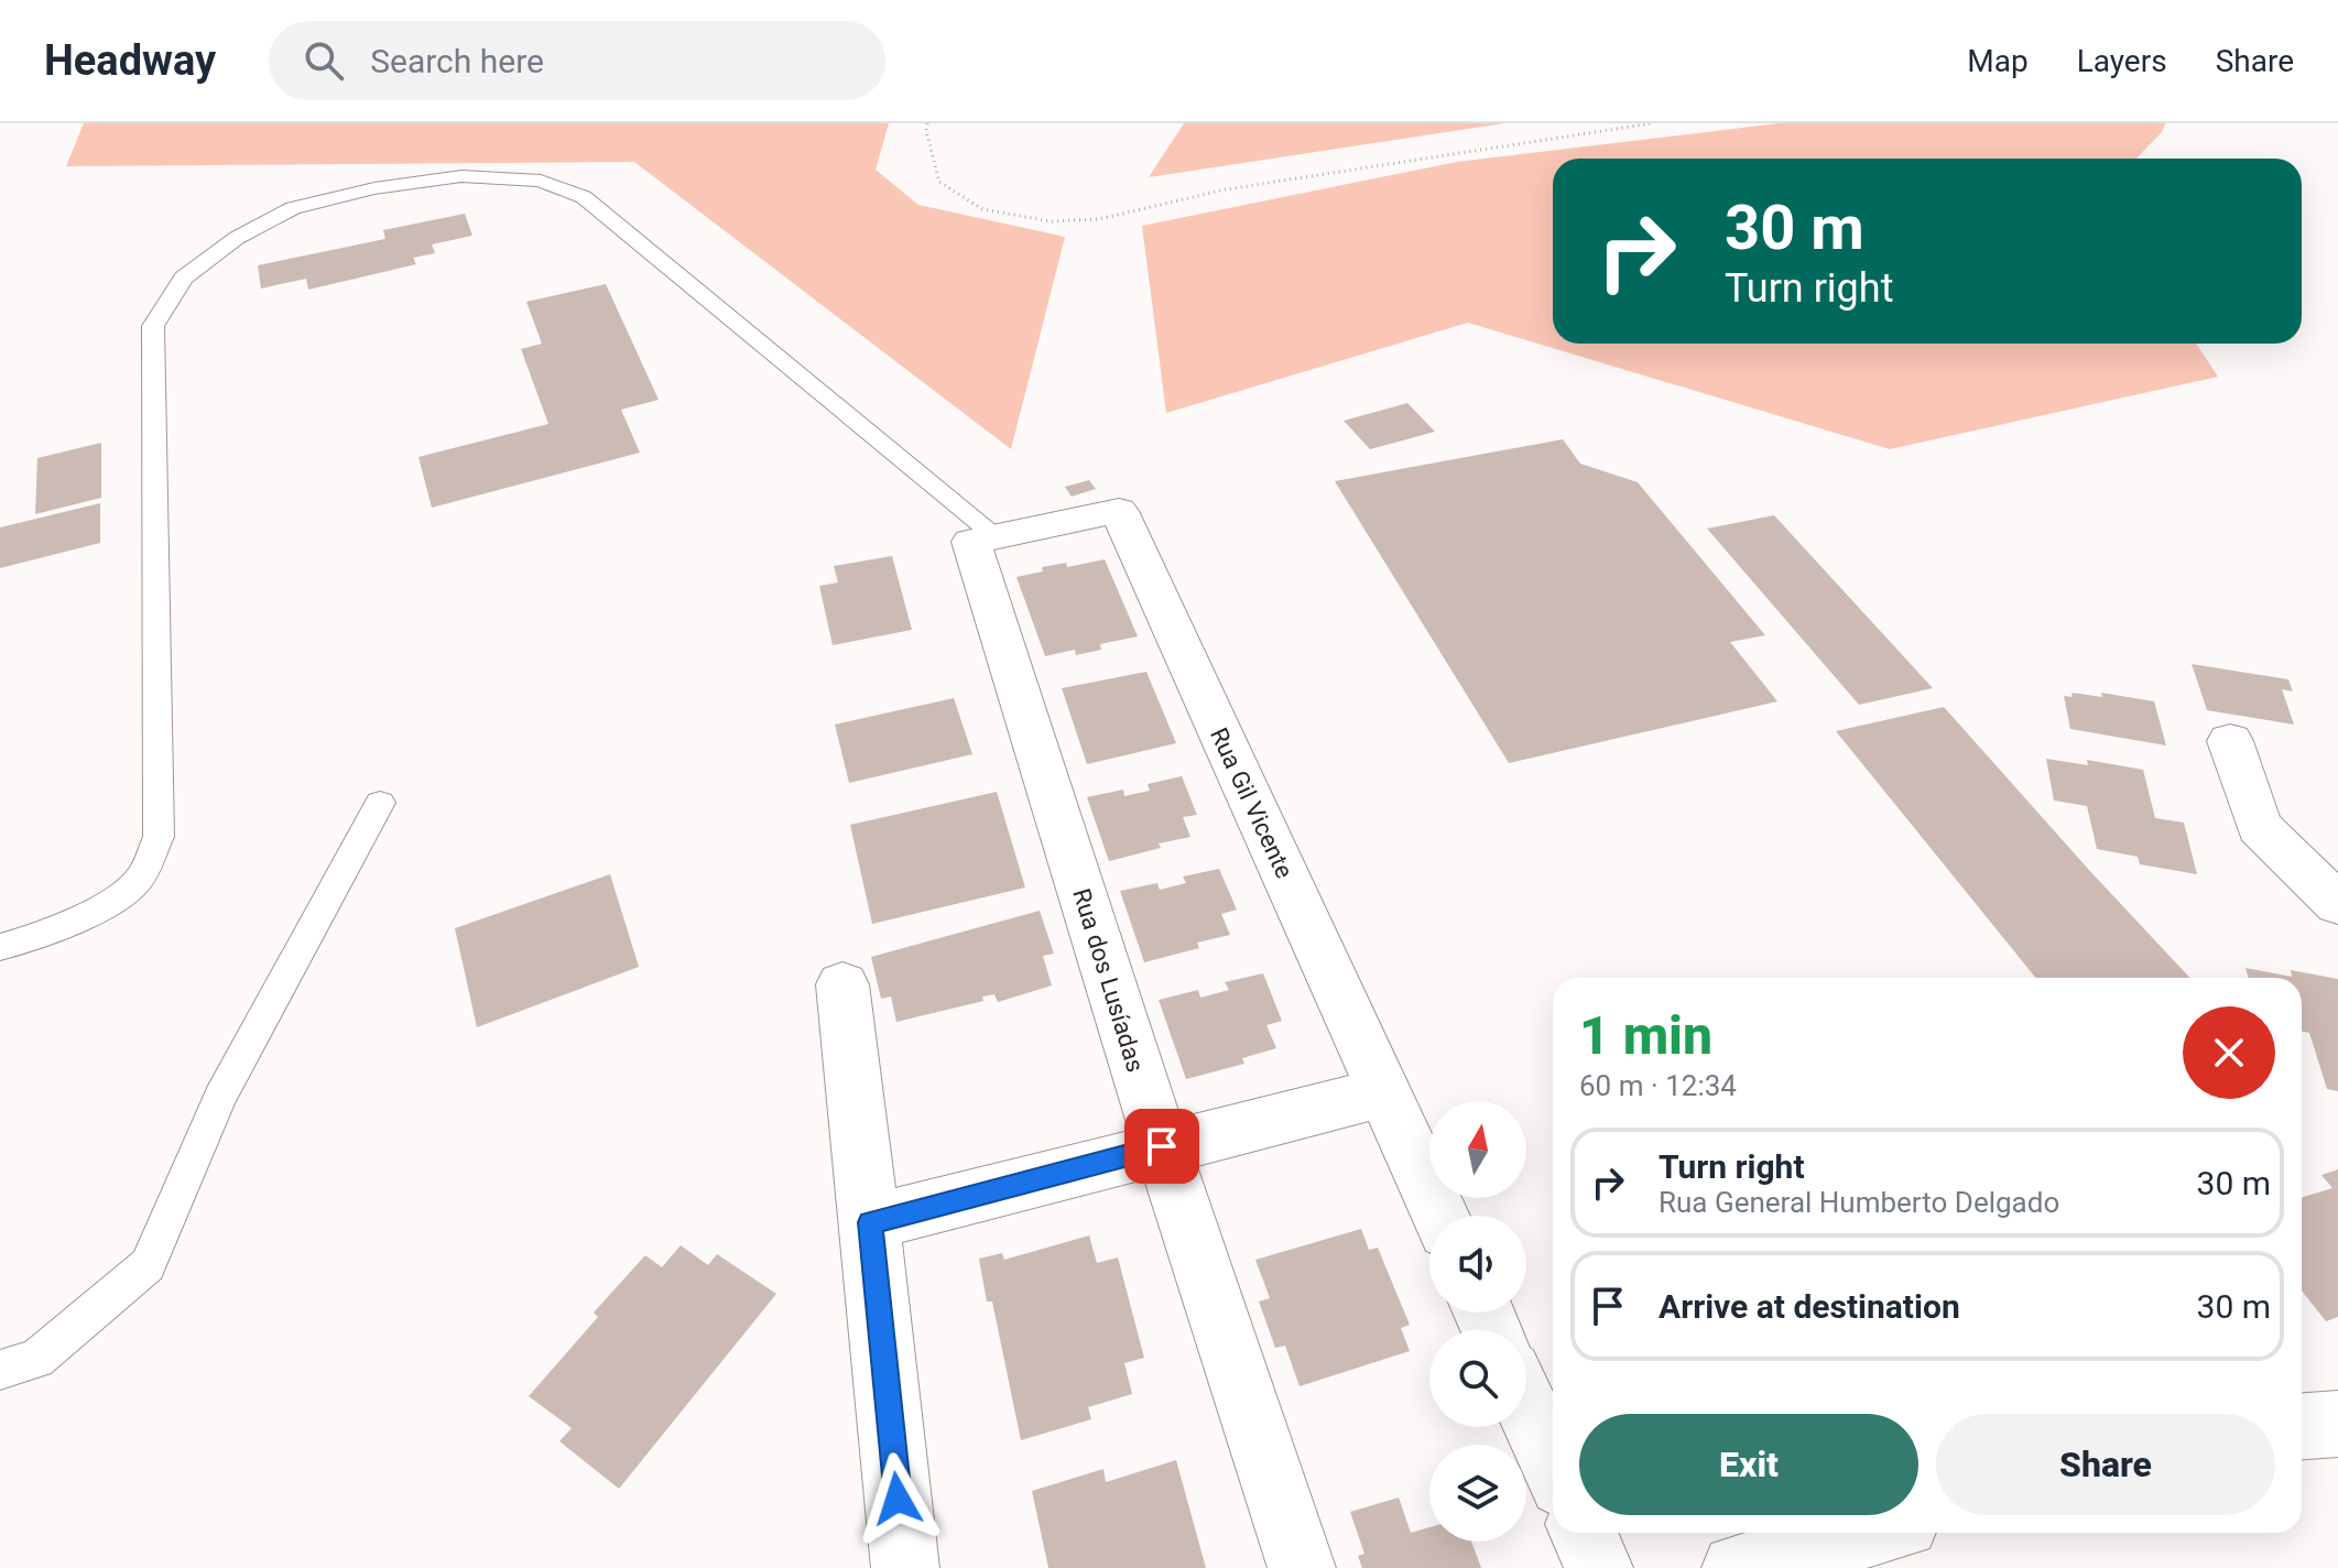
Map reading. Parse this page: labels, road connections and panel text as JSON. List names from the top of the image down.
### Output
{
  "streets": {
    "street": ["Rua Gil Vicente", "Rua dos Lusíadas"]
  },
  "crossings": [
    ["Rua Gil Vicente", "Rua dos Lusíadas"]
  ],
  "north": "top",
  "page": {
    "header": "Headway",
    "search": "Search here",
    "nav": ["Map", "Layers", "Share"],
    "turn": ["30 m", "Turn right"],
    "heading": ["1 min", "60 m · 12:34"],
    "list": [
      {
        "name": "Turn right",
        "note": "Rua General Humberto Delgado",
        "value": "30 m"
      },
      {
        "name": "Arrive at destination",
        "value": "30 m"
      }
    ],
    "buttons": ["Exit", "Share"]
  }
}
